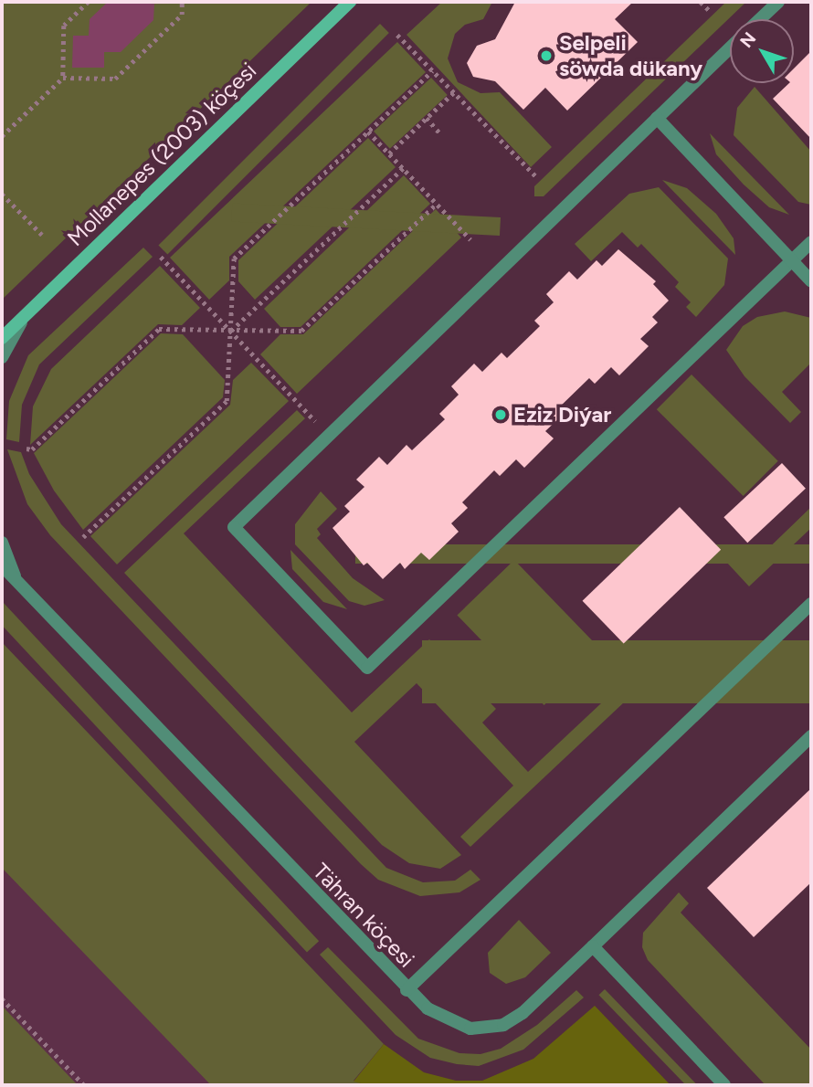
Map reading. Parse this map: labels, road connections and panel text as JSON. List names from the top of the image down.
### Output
{
  "streets": {
    "street": ["Mollanepes (2003) köçesi", "Tähran köçesi"]
  },
  "places": ["Selpeli söwda dükany", "Eziz Diýar"],
  "north": "top left"
}
